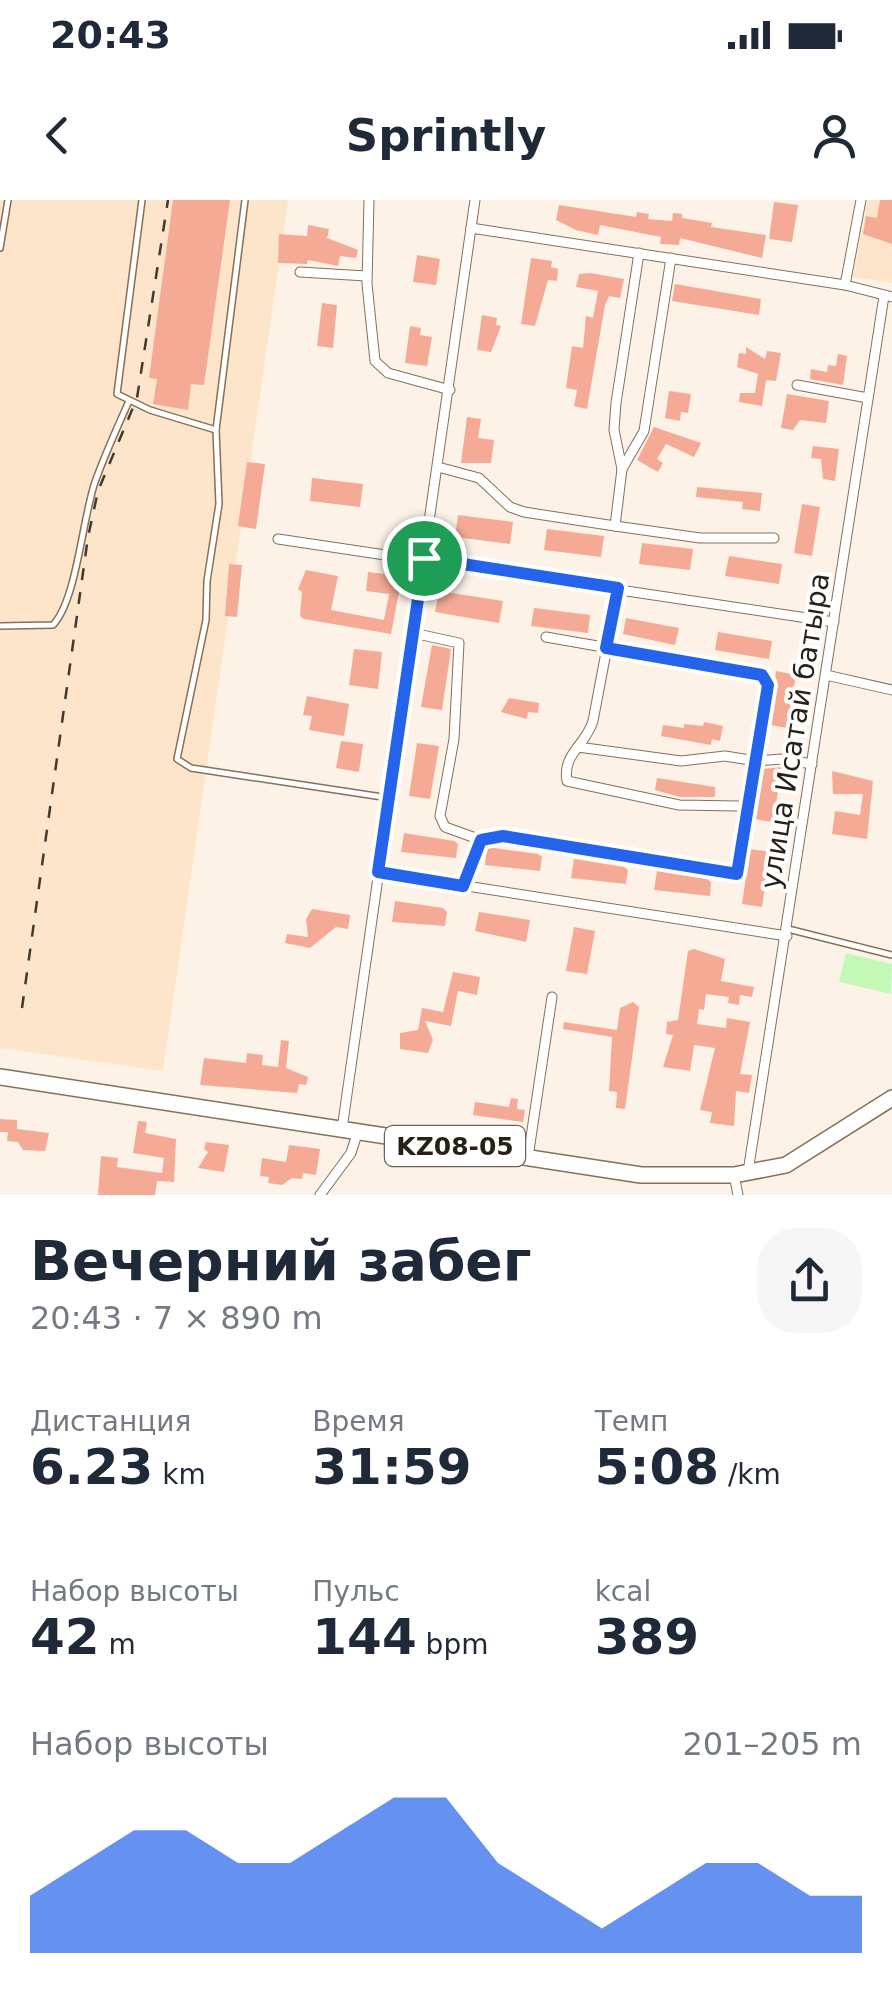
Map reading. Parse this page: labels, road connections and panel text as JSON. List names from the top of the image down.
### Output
{
  "streets": {
    "main road": ["KZ08-05"],
    "street": ["улица Исатай батыра"]
  },
  "crossings": [
    ["улица Исатай батыра", "KZ08-05"]
  ],
  "page": {
    "status": "20:43",
    "header": "Sprintly",
    "heading": ["Вечерний забег", "20:43 · 7 × 890 m"],
    "stats": [
      ["Дистанция", "6.23 km"],
      ["Время", "31:59"],
      ["Темп", "5:08 /km"],
      ["Набор высоты", "42 m"],
      ["Пульс", "144 bpm"],
      ["kcal", "389"]
    ],
    "chart": ["Набор высоты", "201–205 m"]
  }
}
